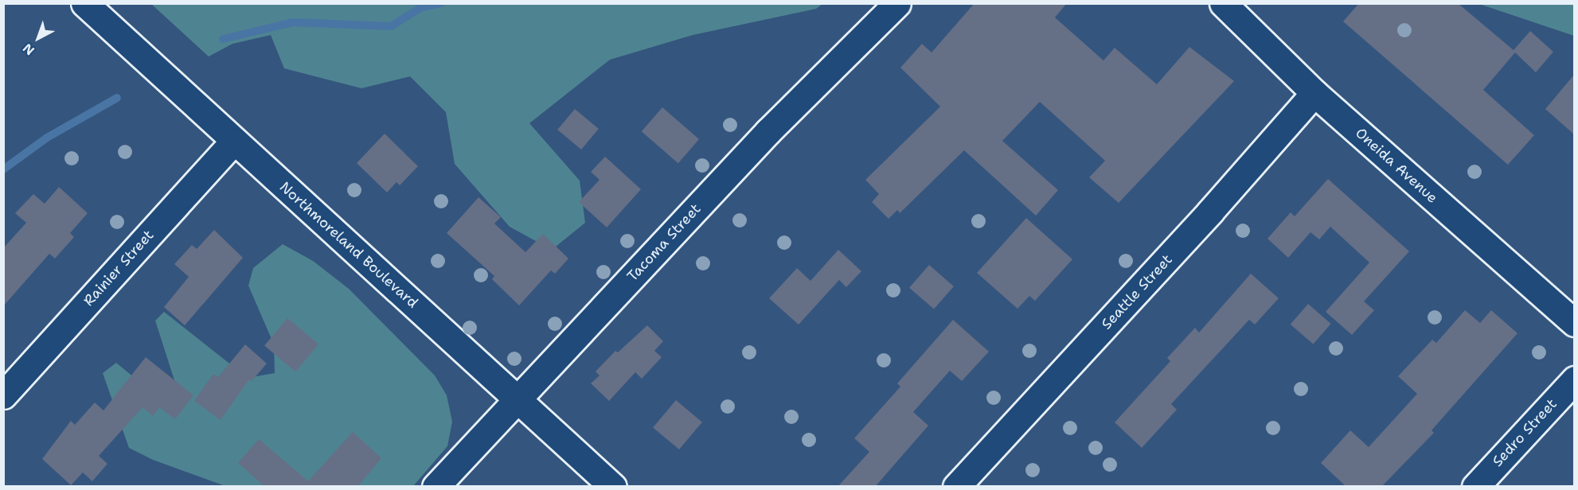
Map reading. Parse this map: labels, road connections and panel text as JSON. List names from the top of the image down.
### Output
{
  "streets": {
    "street": [
      "Oneida Avenue",
      "Tacoma Street",
      "Northmoreland Boulevard",
      "Rainier Street",
      "Seattle Street",
      "Sedro Street"
    ]
  },
  "crossings": [
    ["Oneida Avenue", "Seattle Street"],
    ["Tacoma Street", "Northmoreland Boulevard"],
    ["Northmoreland Boulevard", "Rainier Street"]
  ],
  "north": "bottom left"
}
